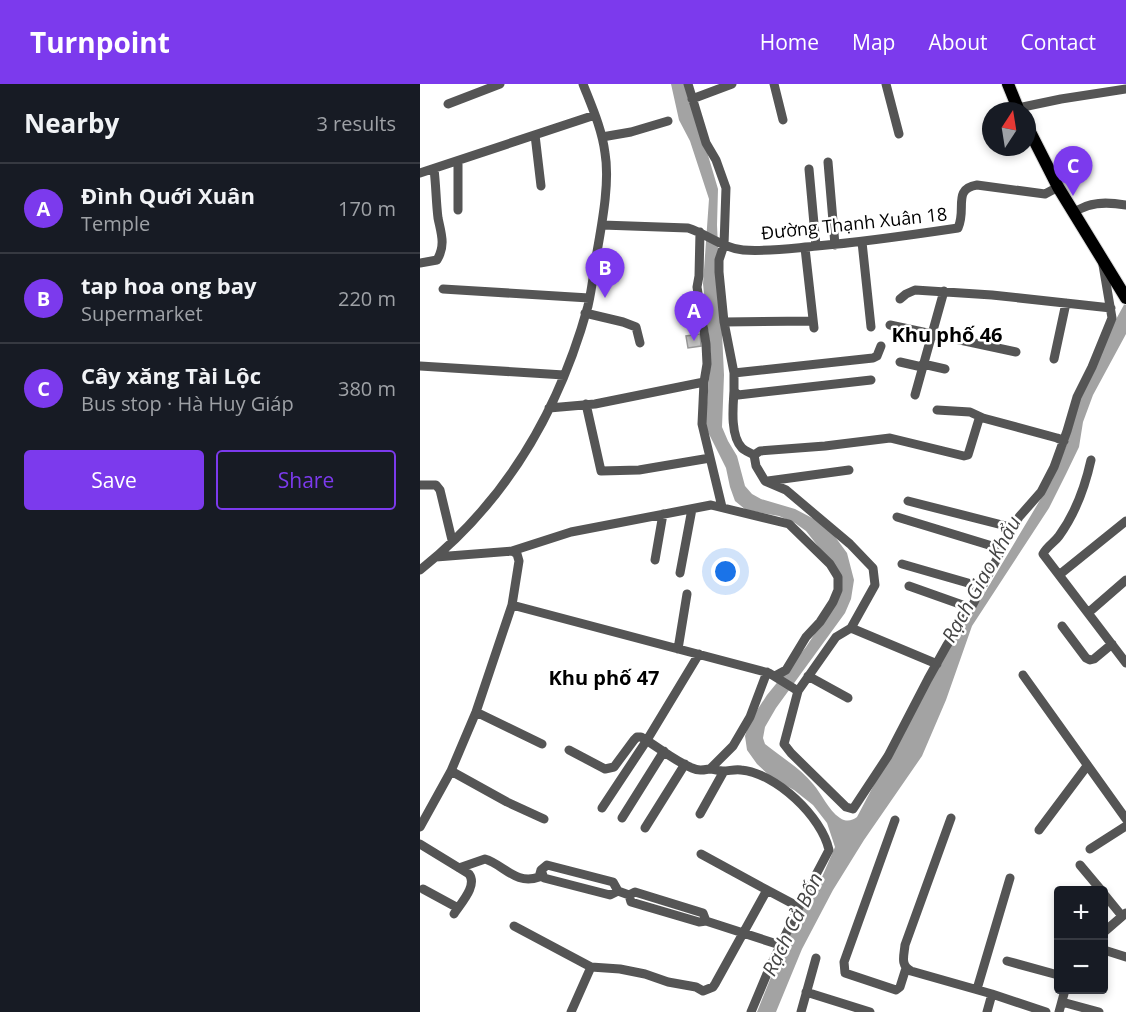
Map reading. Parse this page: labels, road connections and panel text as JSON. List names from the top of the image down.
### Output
{
  "streets": {
    "street": ["Đường Thạnh Xuân 18"]
  },
  "districts": ["Khu phố 46", "Khu phố 47"],
  "water": ["Rạch Giao Khẩu", "Rạch Cả Bốn"],
  "north": "top",
  "page": {
    "header": "Turnpoint",
    "nav": [
      "Home",
      "Map",
      "About",
      "Contact"
    ],
    "heading": ["Nearby", "3 results"],
    "pins": ["C", "B", "A"],
    "list": [
      {
        "mark": "A",
        "name": "Đình Quới Xuân",
        "note": "Temple",
        "value": "170 m"
      },
      {
        "mark": "B",
        "name": "tap hoa ong bay",
        "note": "Supermarket",
        "value": "220 m"
      },
      {
        "mark": "C",
        "name": "Cây xăng Tài Lộc",
        "note": "Bus stop · Hà Huy Giáp",
        "value": "380 m"
      }
    ],
    "buttons": ["Save", "Share"],
    "map_buttons": ["+", "−"]
  }
}
